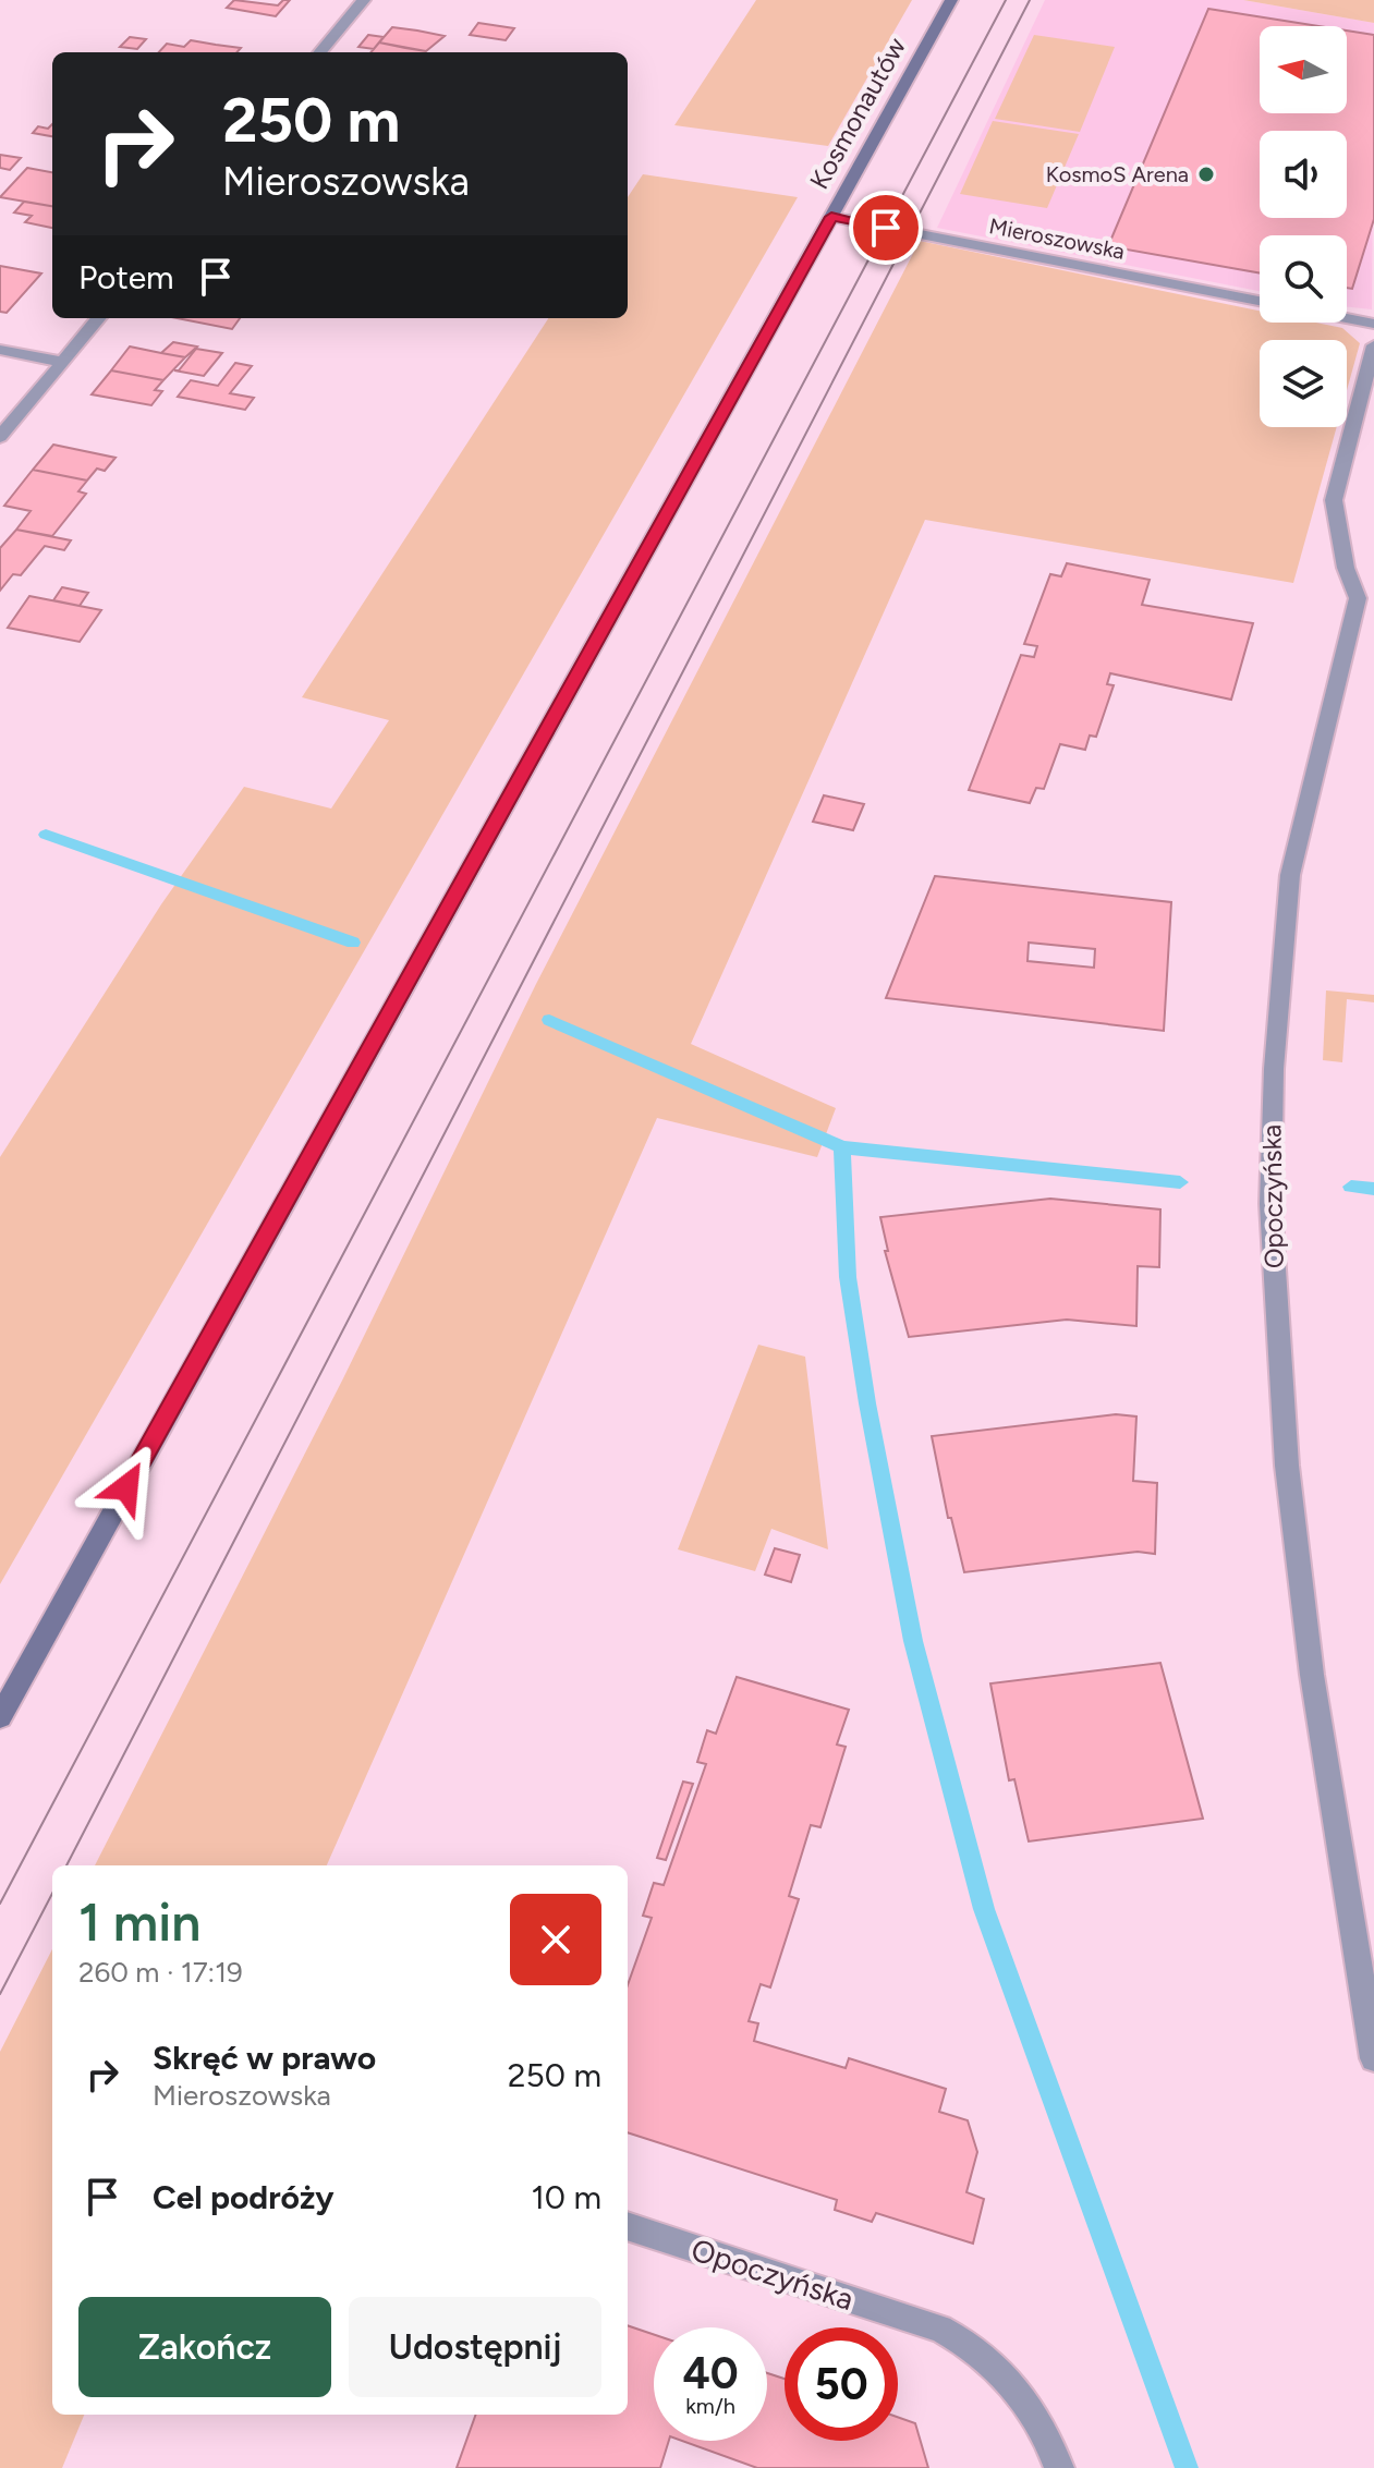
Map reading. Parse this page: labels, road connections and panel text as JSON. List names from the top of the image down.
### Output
{
  "streets": {
    "main road": ["Kosmonautów"],
    "street": ["Mieroszowska", "Opoczyńska"]
  },
  "crossings": [
    ["Kosmonautów", "Mieroszowska"]
  ],
  "places": ["KosmoS Arena"],
  "north": "left",
  "page": {
    "turn": ["250 m", "Mieroszowska"],
    "then": "Potem",
    "heading": ["1 min", "260 m · 17:19"],
    "list": [
      {
        "name": "Skręć w prawo",
        "note": "Mieroszowska",
        "value": "250 m"
      },
      {
        "name": "Cel podróży",
        "value": "10 m"
      }
    ],
    "buttons": ["Zakończ", "Udostępnij"],
    "speed": "40 km/h",
    "limit": "50"
  }
}
